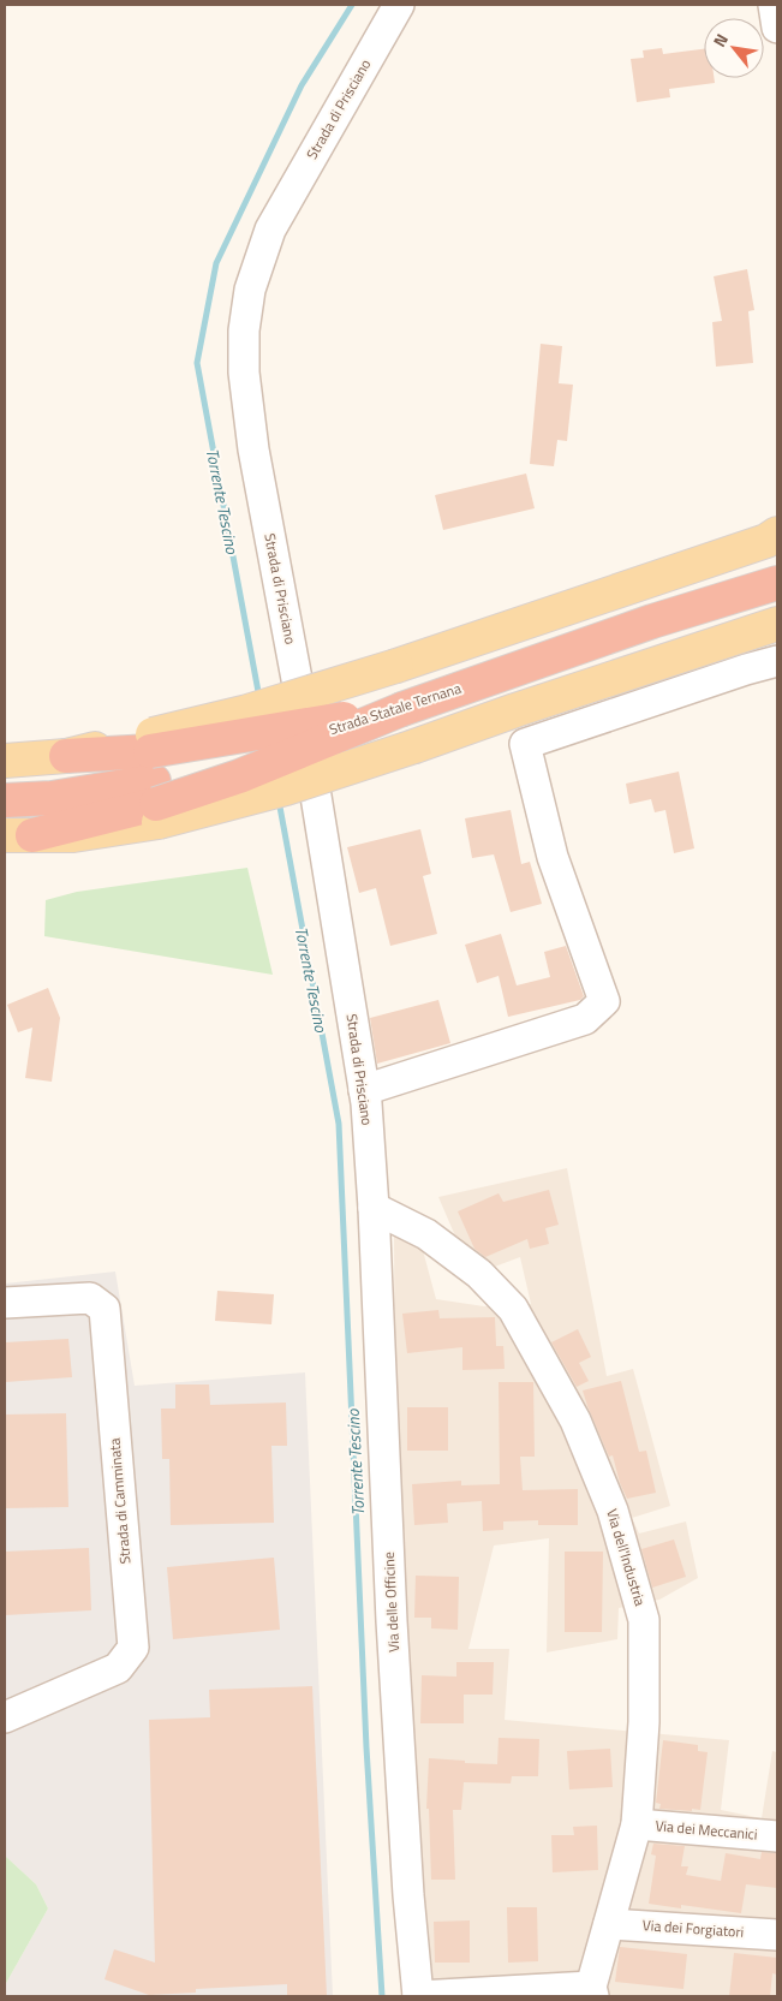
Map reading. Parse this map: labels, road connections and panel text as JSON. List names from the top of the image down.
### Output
{
  "streets": {
    "highway": ["Strada Statale Ternana"],
    "street": [
      "Strada di Prisciano",
      "Strada di Camminata",
      "Via dell'Industria",
      "Via delle Officine",
      "Via dei Meccanici",
      "Via dei Forgiatori"
    ]
  },
  "crossings": [
    ["Strada di Prisciano", "Via dell'Industria"],
    ["Strada di Prisciano", "Via delle Officine"],
    ["Via dell'Industria", "Via delle Officine"],
    ["Via dell'Industria", "Via dei Meccanici"],
    ["Via dell'Industria", "Via dei Forgiatori"]
  ],
  "water": ["Torrente Tescino"],
  "north": "top left"
}
